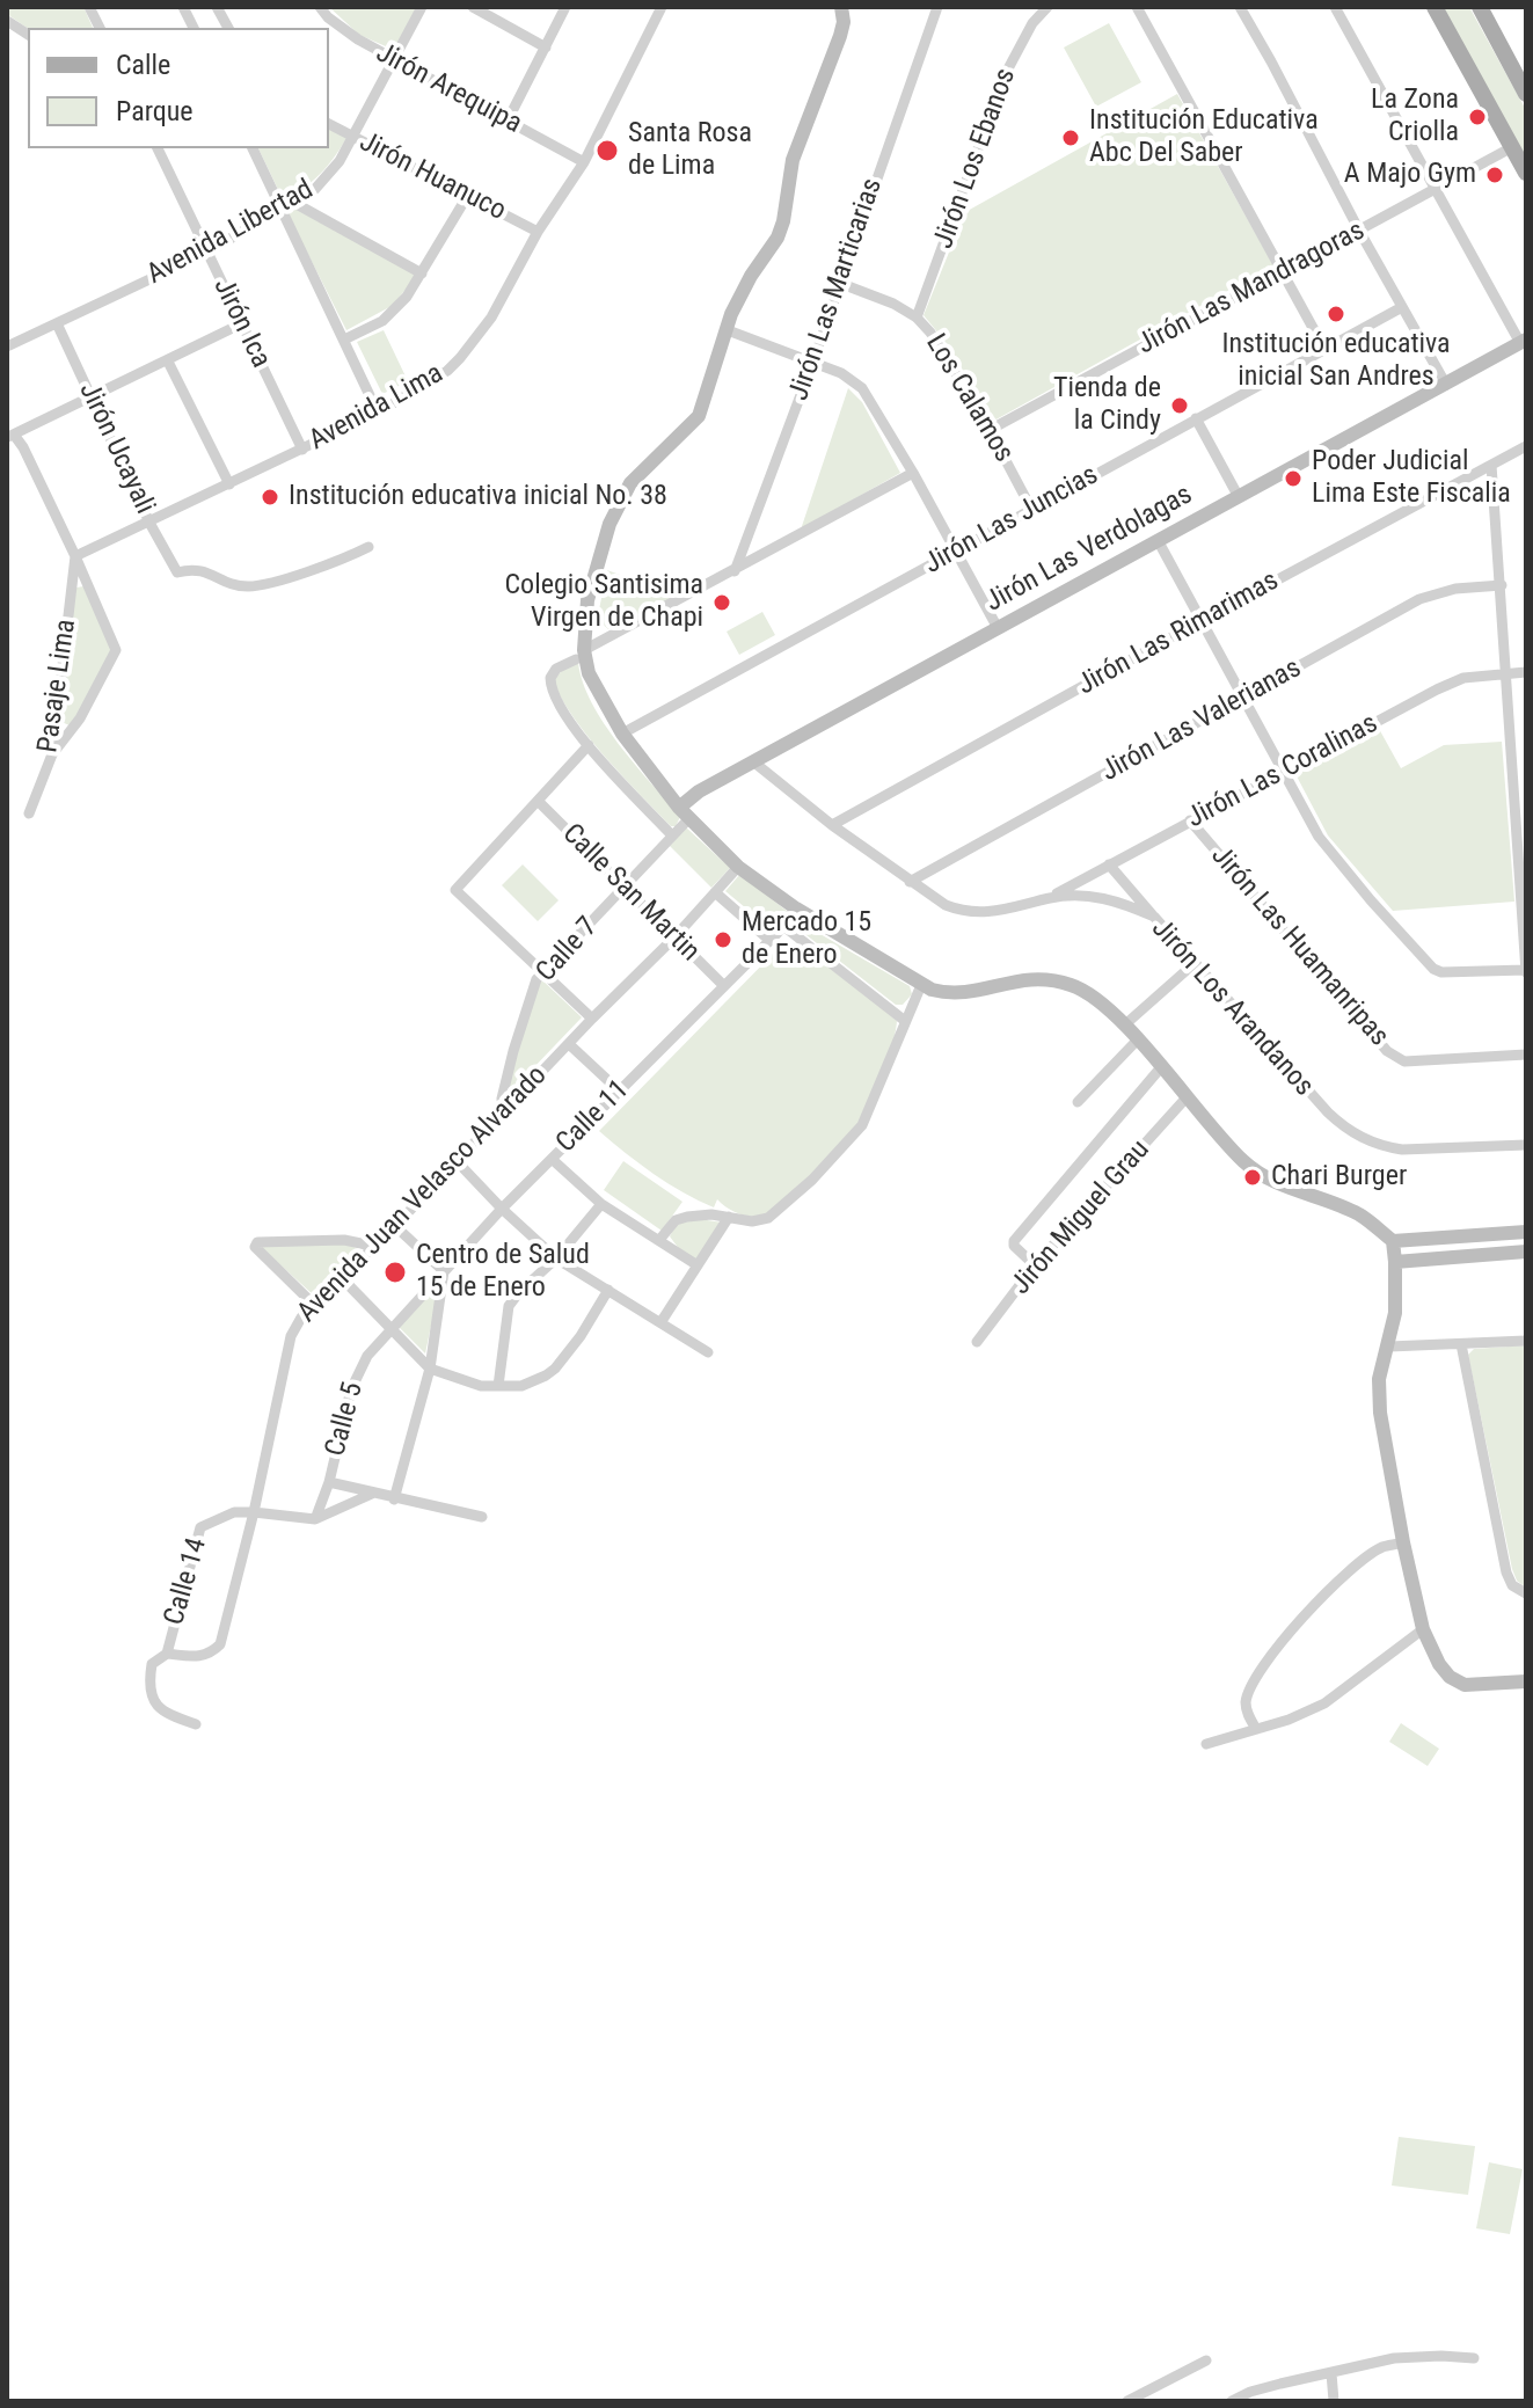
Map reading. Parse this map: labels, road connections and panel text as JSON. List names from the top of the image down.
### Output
{
  "streets": {
    "street": [
      "Jirón Arequipa",
      "Jirón Los Ebanos",
      "Jirón Huanuco",
      "Avenida Libertad",
      "Jirón Las Mandragoras",
      "Jirón Las Marticarias",
      "Jirón Ica",
      "Los Calamos",
      "Avenida Lima",
      "Jirón Ucayali",
      "Jirón Las Juncias",
      "Jirón Las Verdolagas",
      "Jirón Las Rimarimas",
      "Pasaje Lima",
      "Jirón Las Valerianas",
      "Jirón Las Coralinas",
      "Calle San Martin",
      "Jirón Las Huamanripas",
      "Calle 7",
      "Jirón Los Arandanos",
      "Calle 11",
      "Avenida Juan Velasco Alvarado",
      "Jirón Miguel Grau",
      "Calle 5",
      "Calle 14"
    ]
  },
  "crossings": [
    ["Jirón Arequipa", "Avenida Libertad"],
    ["Jirón Arequipa", "Avenida Lima"],
    ["Jirón Los Ebanos", "Los Calamos"],
    ["Jirón Huanuco", "Avenida Libertad"],
    ["Jirón Huanuco", "Avenida Lima"],
    ["Avenida Libertad", "Jirón Ica"],
    ["Avenida Libertad", "Jirón Ucayali"],
    ["Jirón Las Mandragoras", "Los Calamos"],
    ["Jirón Las Marticarias", "Los Calamos"],
    ["Jirón Ica", "Avenida Lima"],
    ["Los Calamos", "Jirón Las Juncias"],
    ["Avenida Lima", "Jirón Ucayali"],
    ["Avenida Lima", "Pasaje Lima"],
    ["Jirón Las Verdolagas", "Calle 7"],
    ["Jirón Las Verdolagas", "Jirón Los Arandanos"],
    ["Jirón Las Rimarimas", "Jirón Los Arandanos"],
    ["Jirón Las Valerianas", "Jirón Los Arandanos"],
    ["Jirón Las Coralinas", "Jirón Las Huamanripas"],
    ["Jirón Las Coralinas", "Jirón Los Arandanos"],
    ["Calle San Martin", "Calle 7"],
    ["Calle San Martin", "Calle 11"],
    ["Calle San Martin", "Avenida Juan Velasco Alvarado"],
    ["Calle 7", "Avenida Juan Velasco Alvarado"],
    ["Calle 11", "Calle 5"],
    ["Avenida Juan Velasco Alvarado", "Calle 14"],
    ["Calle 5", "Calle 14"]
  ],
  "places": [
    "La Zona Criolla",
    "Institución Educativa Abc Del Saber",
    "Santa Rosa de Lima",
    "A Majo Gym",
    "Institución educativa inicial San Andres",
    "Tienda de la Cindy",
    "Poder Judicial Lima Este Fiscalia",
    "Institución educativa inicial No. 38",
    "Colegio Santisima Virgen de Chapi",
    "Mercado 15 de Enero",
    "Chari Burger",
    "Centro de Salud 15 de Enero"
  ],
  "legend": ["Calle", "Parque"]
}
